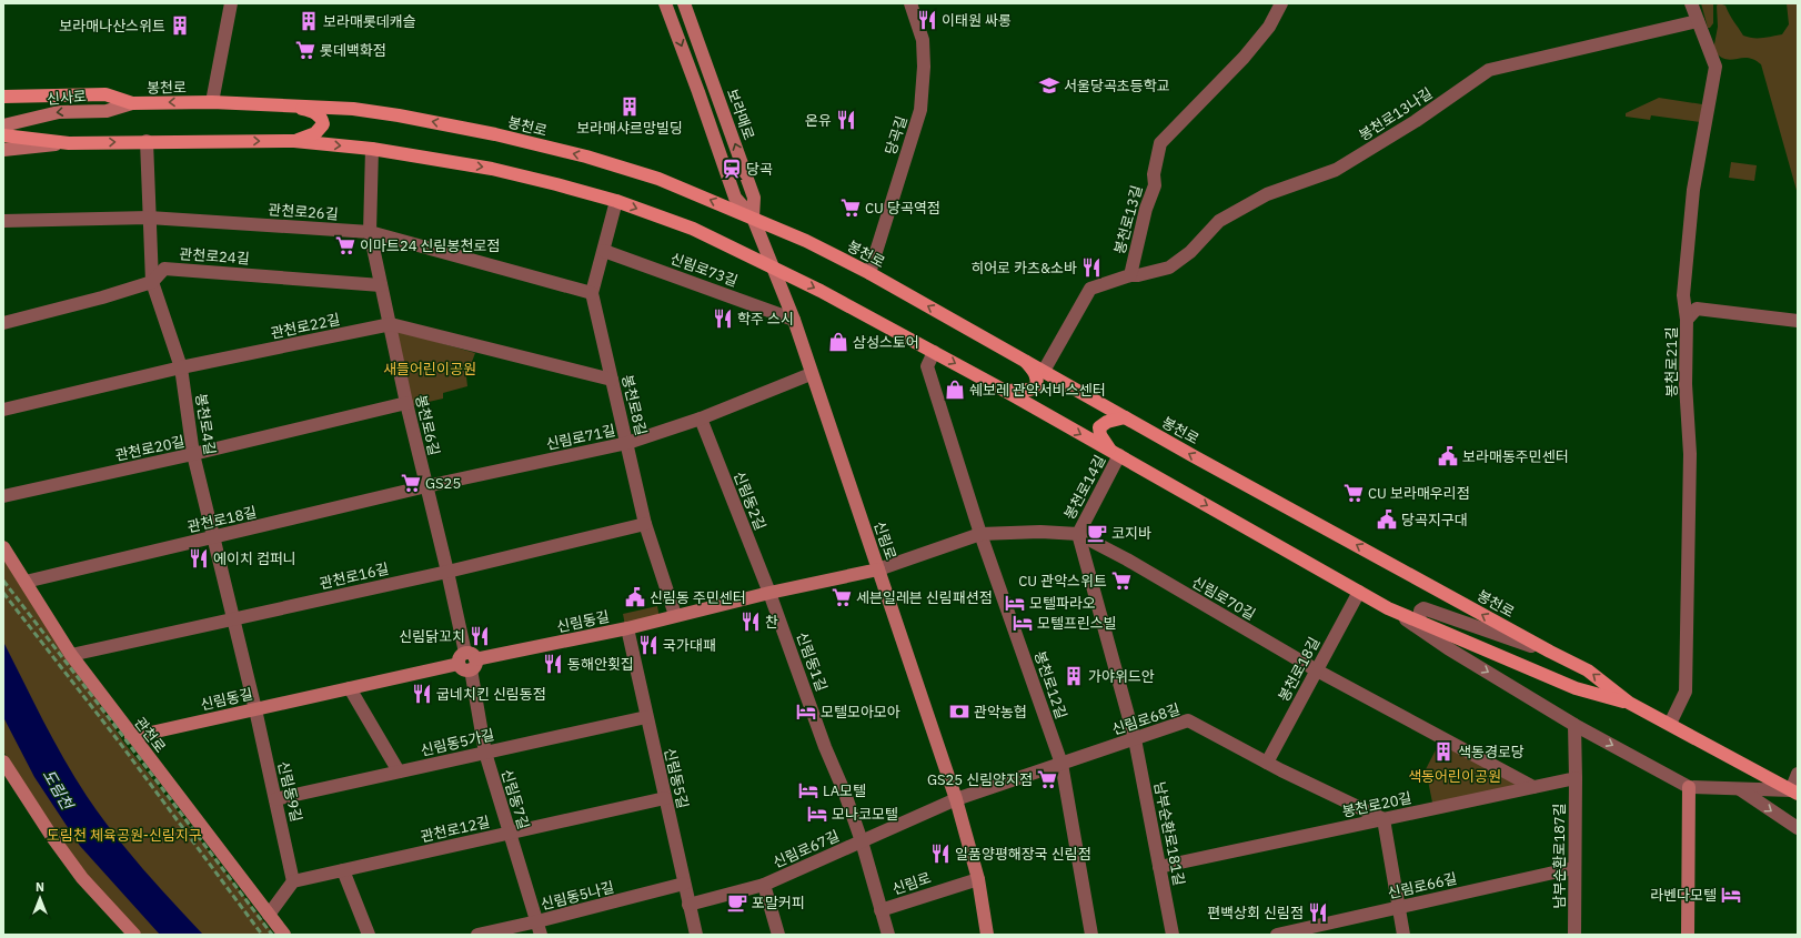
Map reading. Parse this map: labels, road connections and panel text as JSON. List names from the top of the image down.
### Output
{
  "streets": {
    "main road": [
      "봉천로",
      "신사로",
      "보라매로",
      "신림로",
      "신림동길",
      "관천로"
    ],
    "street": [
      "봉천로13나길",
      "당곡길",
      "관천로26길",
      "봉천로13길",
      "관천로24길",
      "신림로73길",
      "관천로22길",
      "봉천로21길",
      "봉천로8길",
      "봉천로4길",
      "봉천로6길",
      "신림로71길",
      "관천로20길",
      "봉천로14길",
      "신림동2길",
      "관천로18길",
      "관천로16길",
      "신림로70길",
      "신림동1길",
      "봉천로18길",
      "봉천로12길",
      "신림로68길",
      "신림동5가길",
      "신림동5길",
      "신림동9길",
      "신림동7길",
      "봉천로20길",
      "관천로12길",
      "남부순환로181길",
      "신림로67길",
      "남부순환로187길",
      "신림로66길",
      "신림동5나길"
    ]
  },
  "crossings": [
    ["봉천로", "신사로"],
    ["봉천로", "보라매로"],
    ["봉천로", "당곡길"],
    ["봉천로", "봉천로13길"],
    ["봉천로", "봉천로21길"],
    ["봉천로", "봉천로8길"],
    ["봉천로", "봉천로4길"],
    ["봉천로", "봉천로6길"],
    ["봉천로", "봉천로14길"],
    ["봉천로", "신림로"],
    ["봉천로", "봉천로18길"],
    ["봉천로", "봉천로12길"],
    ["보라매로", "신림로"],
    ["봉천로13나길", "봉천로13길"],
    ["봉천로13나길", "봉천로21길"],
    ["관천로26길", "봉천로8길"],
    ["관천로26길", "봉천로4길"],
    ["관천로26길", "봉천로6길"],
    ["관천로24길", "봉천로4길"],
    ["관천로24길", "봉천로6길"],
    ["신림로73길", "봉천로8길"],
    ["신림로73길", "신림로"],
    ["관천로22길", "봉천로8길"],
    ["관천로22길", "봉천로4길"],
    ["관천로22길", "봉천로6길"],
    ["봉천로8길", "신림로71길"],
    ["봉천로8길", "관천로16길"],
    ["봉천로8길", "신림동길"],
    ["봉천로4길", "관천로20길"],
    ["봉천로4길", "관천로18길"],
    ["봉천로4길", "관천로16길"],
    ["봉천로4길", "신림동길"],
    ["봉천로4길", "신림동9길"],
    ["봉천로6길", "신림로71길"],
    ["봉천로6길", "관천로20길"],
    ["봉천로6길", "관천로18길"],
    ["봉천로6길", "관천로16길"],
    ["봉천로6길", "신림동길"],
    ["봉천로6길", "신림동7길"],
    ["신림로71길", "신림동2길"],
    ["신림로71길", "관천로18길"],
    ["신림로71길", "신림로"],
    ["봉천로14길", "신림로70길"],
    ["봉천로14길", "신림로68길"],
    ["봉천로14길", "남부순환로181길"],
    ["신림동2길", "신림동길"],
    ["신림동2길", "신림동1길"],
    ["관천로18길", "관천로"],
    ["신림로", "신림로70길"],
    ["신림로", "신림동길"],
    ["신림로", "신림동1길"],
    ["신림로", "신림로68길"],
    ["신림로", "신림로67길"],
    ["관천로16길", "관천로"],
    ["신림로70길", "신림동길"],
    ["신림로70길", "봉천로18길"],
    ["신림로70길", "봉천로12길"],
    ["신림로70길", "봉천로20길"],
    ["신림동길", "신림동1길"],
    ["신림동길", "관천로"],
    ["신림동길", "신림동5길"],
    ["신림동길", "신림동9길"],
    ["신림동길", "신림동7길"],
    ["신림동1길", "신림로67길"],
    ["봉천로18길", "신림로68길"],
    ["봉천로12길", "신림로68길"],
    ["신림로68길", "봉천로20길"],
    ["신림로68길", "남부순환로181길"],
    ["신림로68길", "신림로67길"],
    ["신림동5가길", "신림동5길"],
    ["신림동5가길", "신림동9길"],
    ["신림동5가길", "신림동7길"],
    ["신림동5길", "관천로12길"],
    ["신림동5길", "신림로67길"],
    ["신림동5길", "신림동5나길"],
    ["신림동9길", "관천로12길"],
    ["신림동7길", "관천로12길"],
    ["신림동7길", "신림동5나길"],
    ["봉천로20길", "남부순환로181길"],
    ["봉천로20길", "남부순환로187길"],
    ["남부순환로187길", "신림로66길"]
  ],
  "water": ["도림천"],
  "parks": ["새들어린이공원", "색동어린이공원", "도림천 체육공원-신림지구"],
  "places": {
    "restaurant": [
      "이태원 싸롱",
      "온유",
      "히어로 카츠&소바",
      "학주 스시",
      "에이치 컴퍼니",
      "찬",
      "신림닭꼬치",
      "국가대패",
      "동해안횟집",
      "굽네치킨 신림동점",
      "일품양평해장국 신림점",
      "편백상회 신림점"
    ],
    "building": [
      "보라매롯데캐슬",
      "보라매나산스위트",
      "보라매샤르망빌딩",
      "가야위드안",
      "색동경로당"
    ],
    "supermarket": [
      "롯데백화점",
      "CU 당곡역점",
      "이마트24 신림봉천로점",
      "GS25",
      "CU 보라매우리점",
      "CU 관악스위트",
      "세븐일레븐 신림패션점",
      "GS25 신림양지점"
    ],
    "school or university": ["서울당곡초등학교"],
    "station": ["당곡"],
    "shop": ["삼성스토어", "쉐보레 관악서비스센터"],
    "public building": ["보라매동주민센터", "당곡지구대", "신림동 주민센터"],
    "cafe": ["코지바", "포말커피"],
    "hotel": [
      "모텔파라오",
      "모텔프린스빌",
      "모텔모아모아",
      "LA모텔",
      "모나코모텔",
      "라벤다모텔"
    ],
    "bank": ["관악농협"]
  },
  "north": "top"
}
